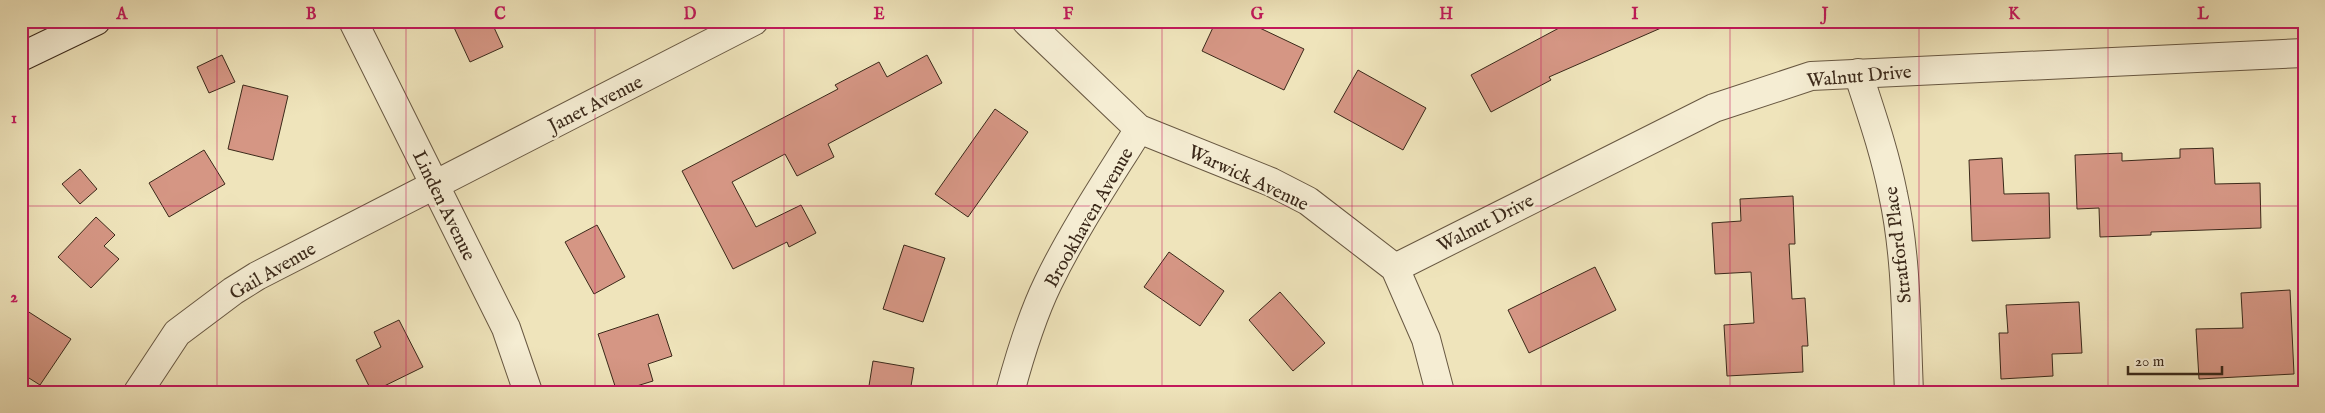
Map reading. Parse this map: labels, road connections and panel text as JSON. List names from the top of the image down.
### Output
{
  "streets": {
    "street": [
      "Walnut Drive",
      "Janet Avenue",
      "Warwick Avenue",
      "Linden Avenue",
      "Brookhaven Avenue",
      "Stratford Place",
      "Gail Avenue"
    ]
  },
  "crossings": [
    ["Walnut Drive", "Warwick Avenue"],
    ["Walnut Drive", "Stratford Place"],
    ["Janet Avenue", "Linden Avenue"],
    ["Janet Avenue", "Gail Avenue"],
    ["Warwick Avenue", "Brookhaven Avenue"],
    ["Linden Avenue", "Gail Avenue"]
  ],
  "scale_bar": "20 m",
  "grid": {
    "columns": [
      "A",
      "B",
      "C",
      "D",
      "E",
      "F",
      "G",
      "H",
      "I",
      "J",
      "K",
      "L"
    ],
    "rows": ["1", "2"]
  }
}
